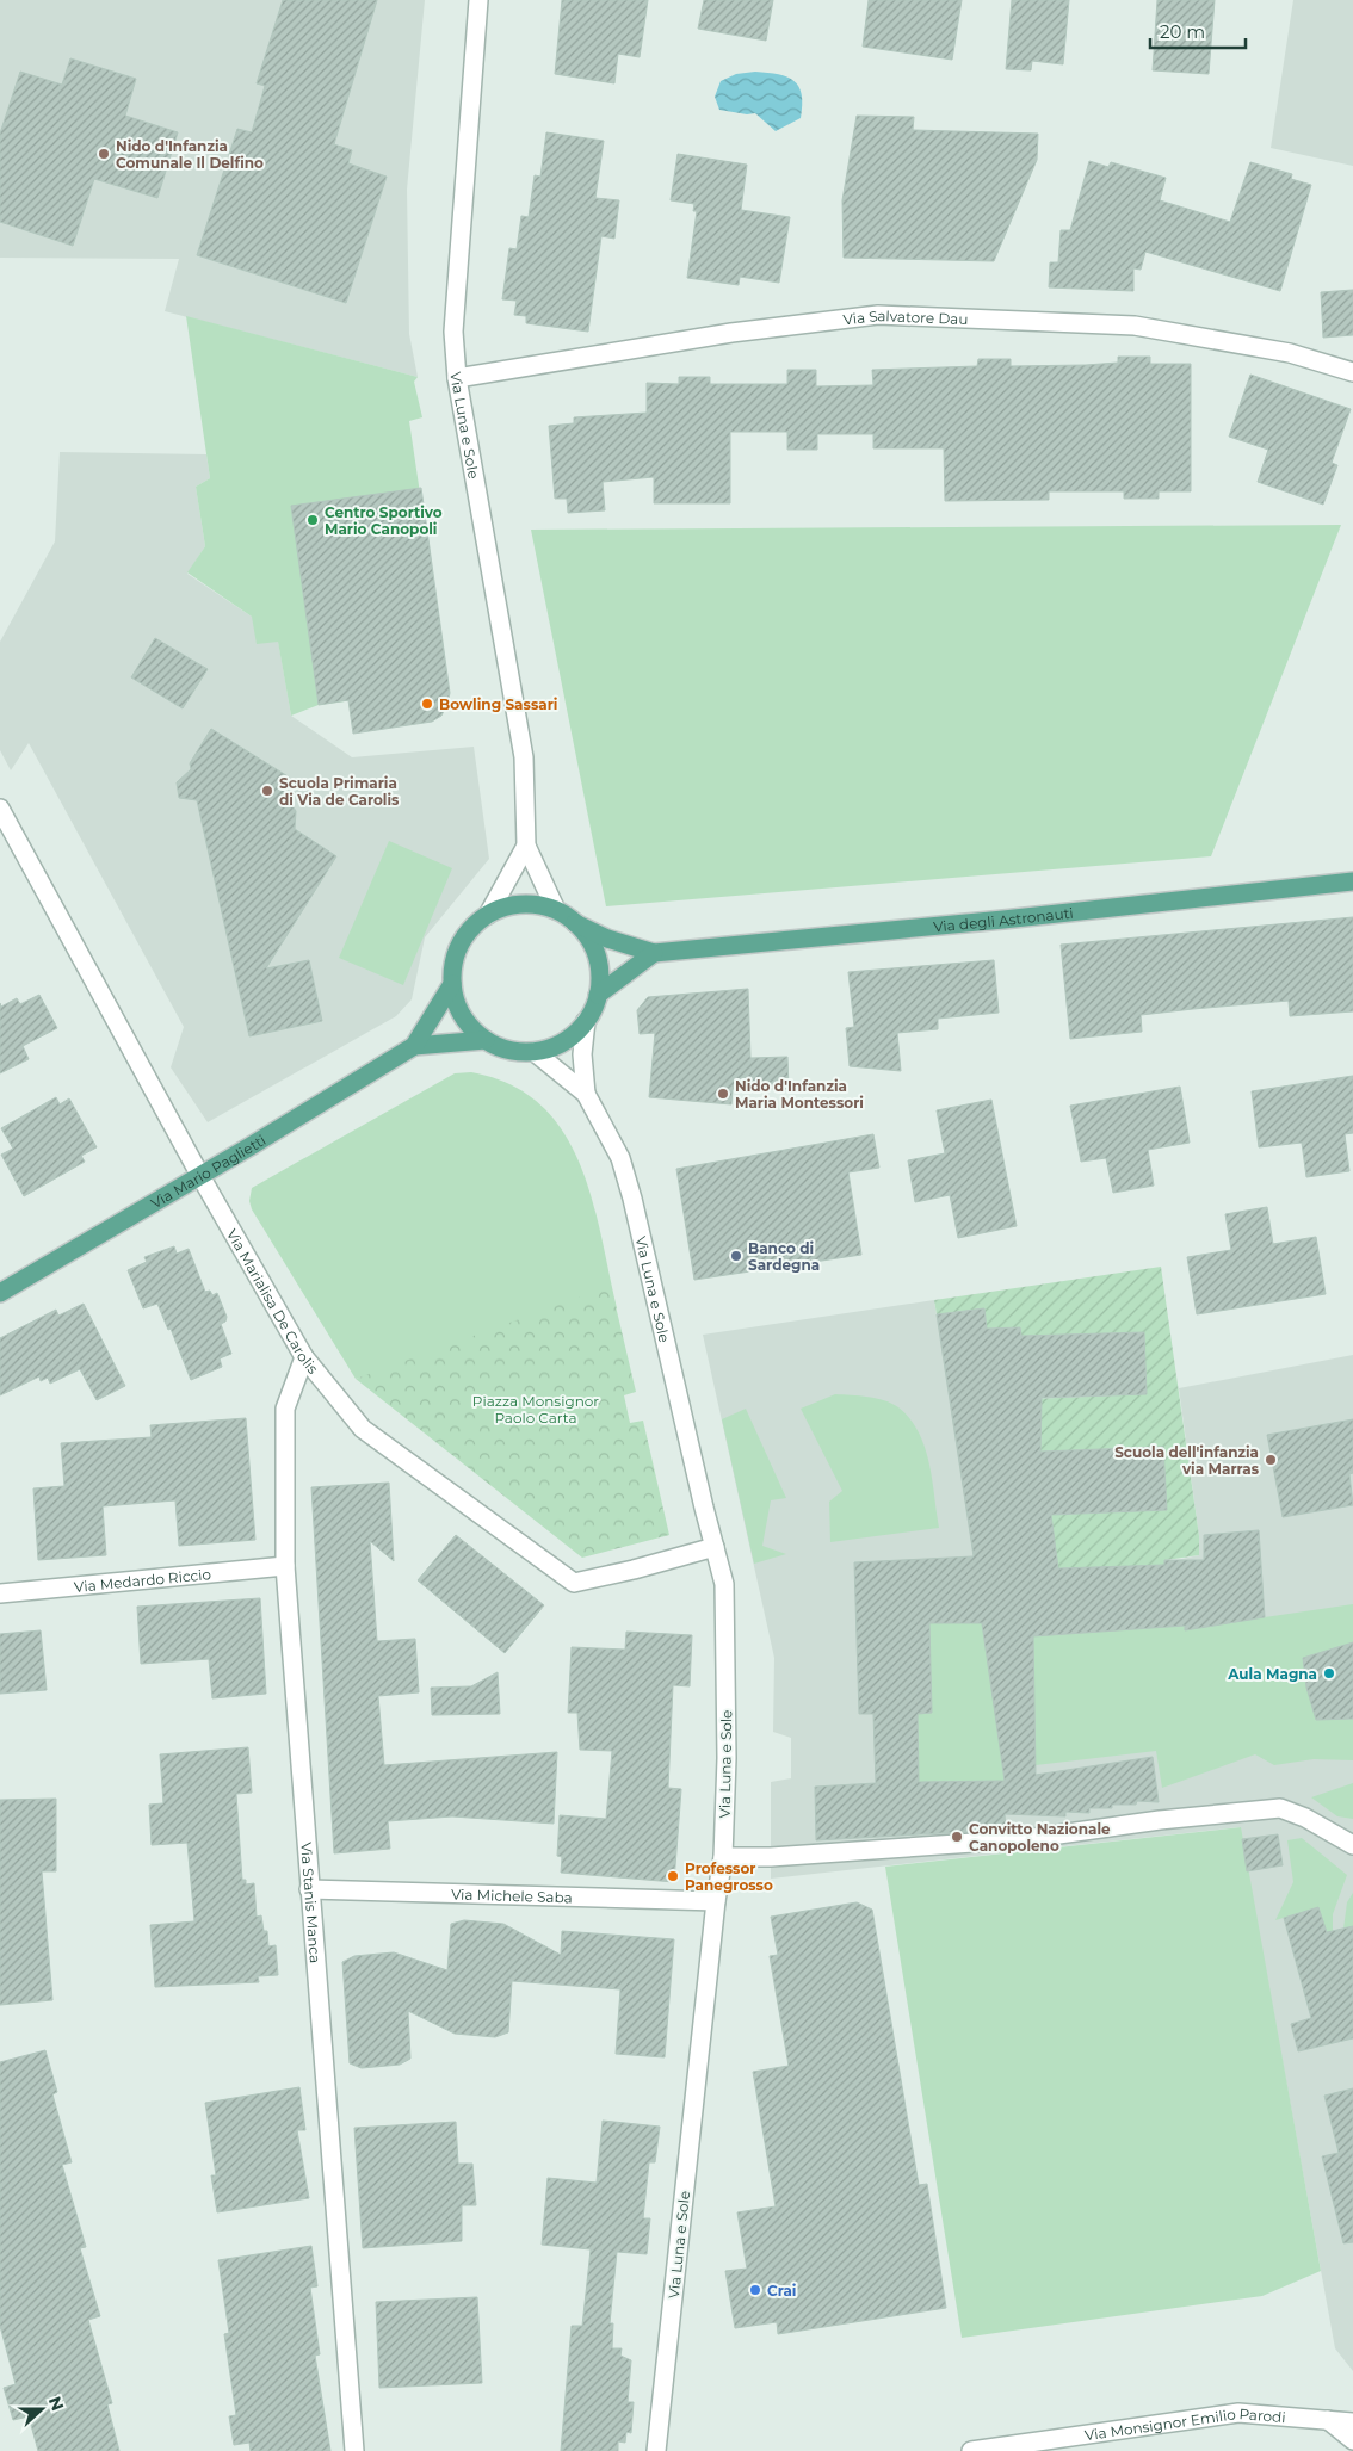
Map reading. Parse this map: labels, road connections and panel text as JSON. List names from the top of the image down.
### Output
{
  "streets": {
    "main road": ["Via degli Astronauti", "Via Mario Paglietti"],
    "street": [
      "Via Salvatore Dau",
      "Via Luna e Sole",
      "Via Marialisa De Carolis",
      "Via Medardo Riccio",
      "Via Michele Saba",
      "Via Stanis Manca",
      "Via Monsignor Emilio Parodi"
    ]
  },
  "crossings": [
    ["Via Salvatore Dau", "Via Luna e Sole"],
    ["Via Luna e Sole", "Via degli Astronauti"],
    ["Via Luna e Sole", "Via Marialisa De Carolis"],
    ["Via Luna e Sole", "Via Michele Saba"],
    ["Via Mario Paglietti", "Via Marialisa De Carolis"],
    ["Via Marialisa De Carolis", "Via Stanis Manca"],
    ["Via Medardo Riccio", "Via Stanis Manca"],
    ["Via Michele Saba", "Via Stanis Manca"]
  ],
  "parks": ["Piazza Monsignor Paolo Carta"],
  "places": [
    "Nido d'Infanzia Comunale Il Delfino",
    "Centro Sportivo Mario Canopoli",
    "Bowling Sassari",
    "Scuola Primaria di Via de Carolis",
    "Nido d'Infanzia Maria Montessori",
    "Banco di Sardegna",
    "Scuola dell'infanzia via Marras",
    "Aula Magna",
    "Convitto Nazionale Canopoleno",
    "Professor Panegrosso",
    "Crai"
  ],
  "scale_bar": "20 m",
  "north": "right"
}
